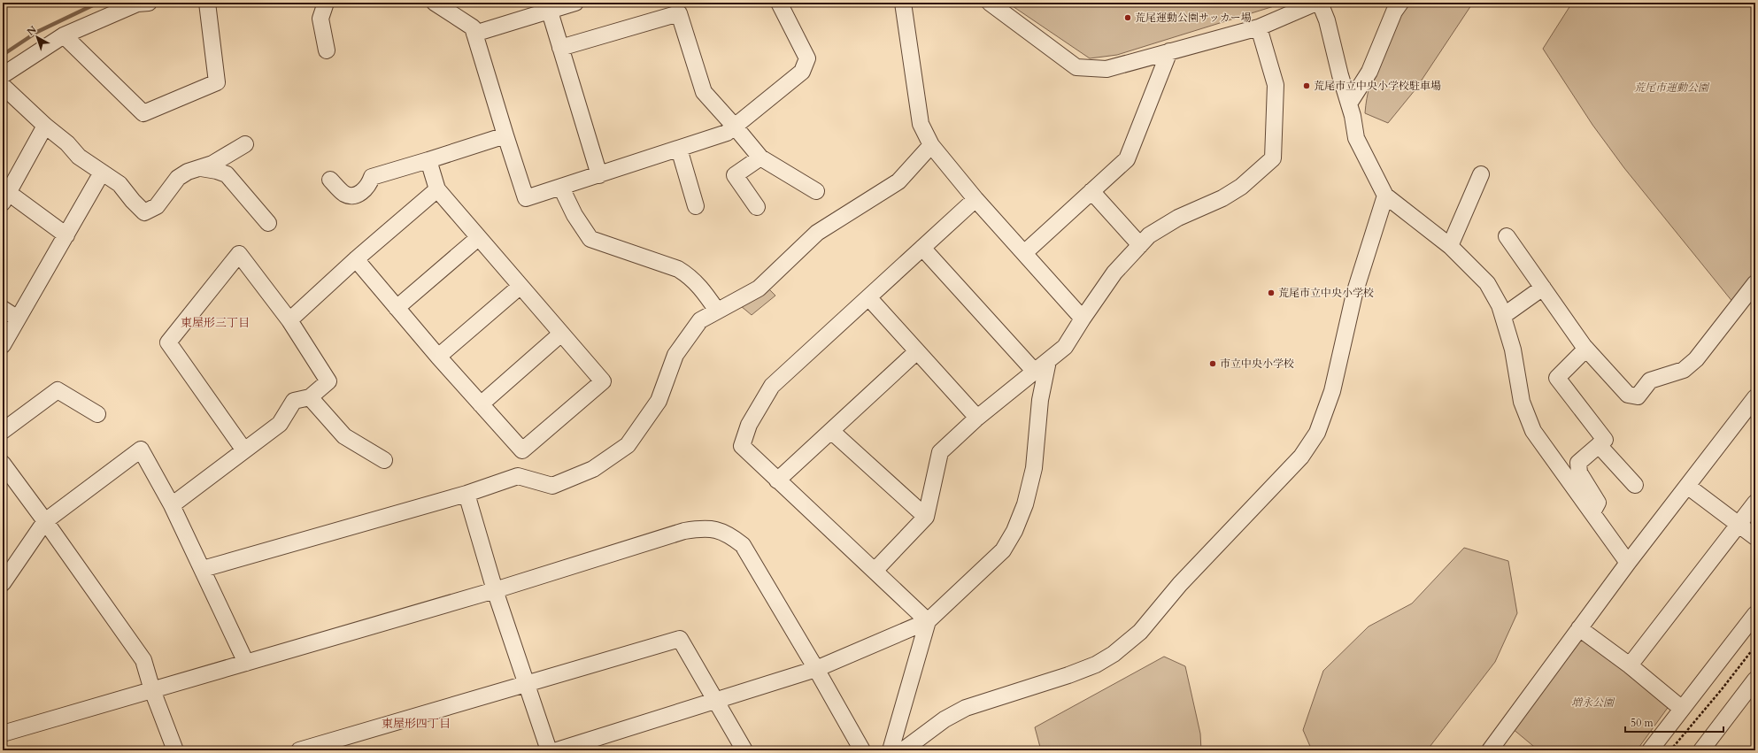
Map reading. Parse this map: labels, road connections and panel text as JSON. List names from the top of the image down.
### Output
{
  "districts": ["東屋形三丁目", "東屋形四丁目"],
  "parks": ["荒尾市運動公園", "増永公園"],
  "places": [
    "荒尾運動公園サッカー場",
    "荒尾市立中央小学校駐車場",
    "荒尾市立中央小学校",
    "市立中央小学校"
  ],
  "scale_bar": "50 m",
  "north": "top left"
}
